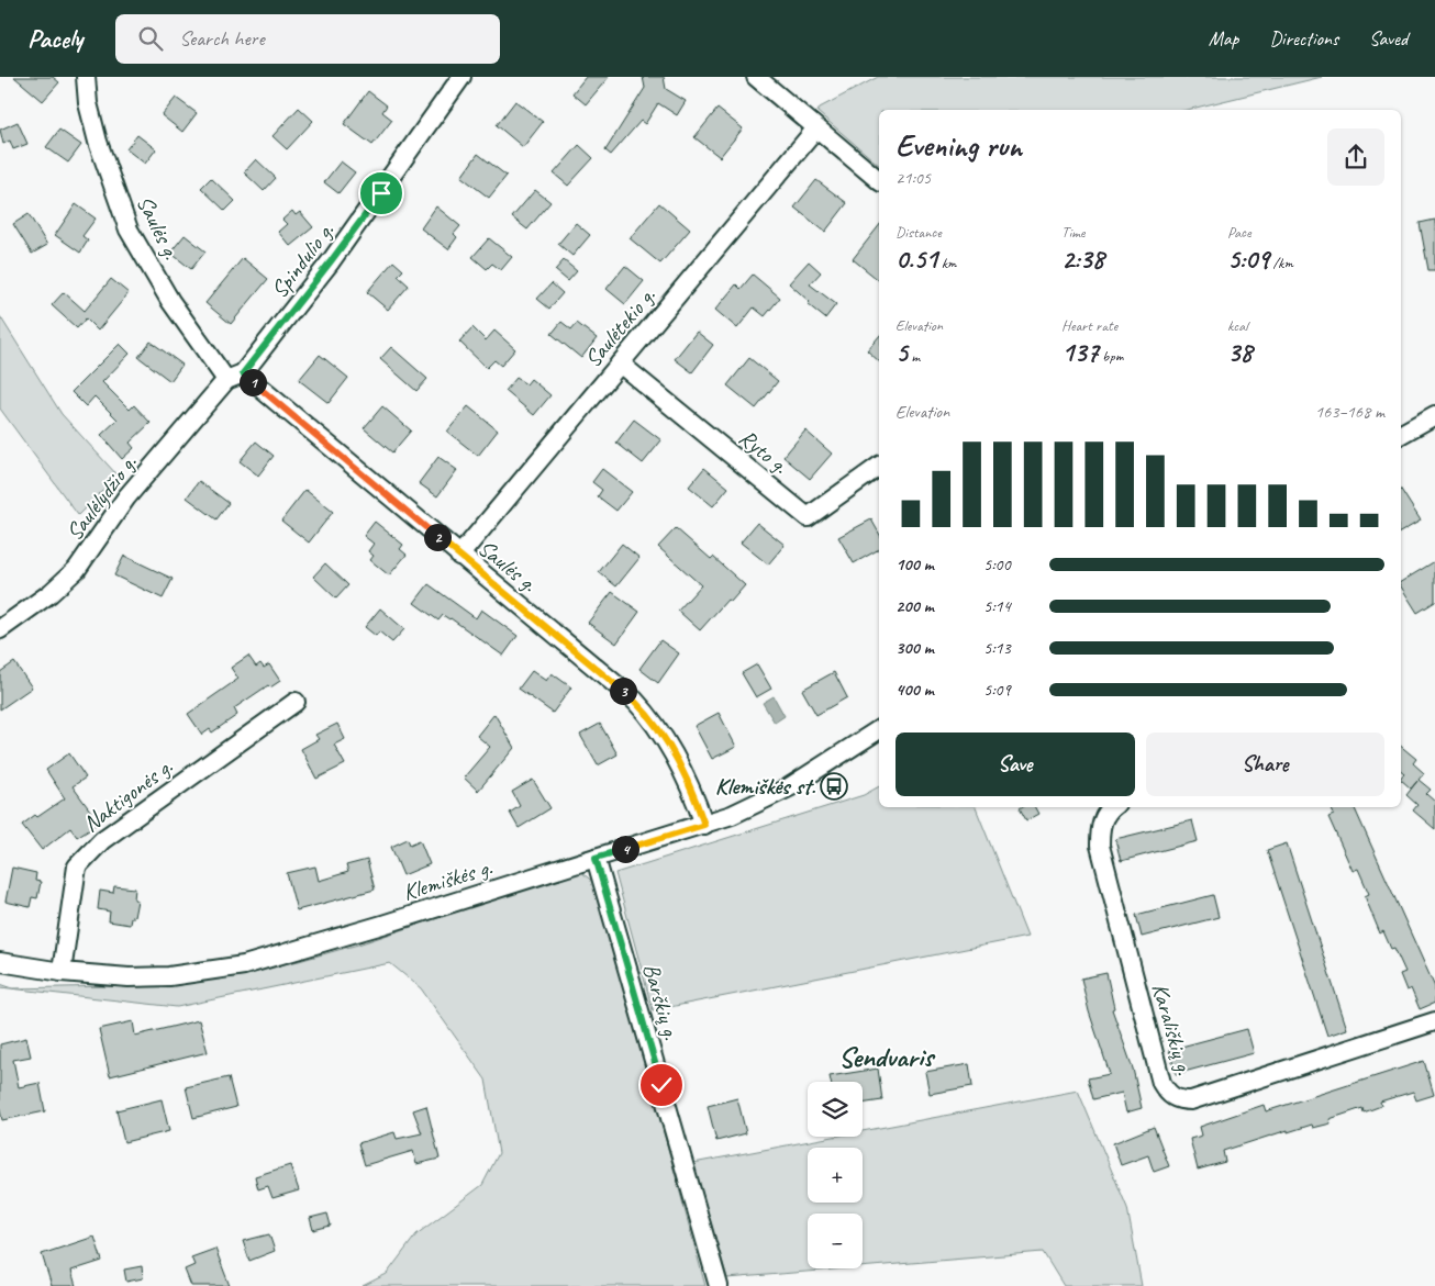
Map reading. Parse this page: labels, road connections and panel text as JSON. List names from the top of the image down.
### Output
{
  "streets": {
    "street": [
      "Saulės g.",
      "Spindulio g.",
      "Saulėtekio g.",
      "Ryto g.",
      "Saulėlydžio g.",
      "Naktigonės g.",
      "Klemiškės g.",
      "Barškių g.",
      "Karališkių g."
    ]
  },
  "crossings": [
    ["Saulės g.", "Spindulio g."],
    ["Saulės g.", "Saulėtekio g."],
    ["Saulės g.", "Saulėlydžio g."],
    ["Saulės g.", "Klemiškės g."],
    ["Spindulio g.", "Saulėlydžio g."],
    ["Saulėtekio g.", "Ryto g."],
    ["Naktigonės g.", "Klemiškės g."],
    ["Klemiškės g.", "Barškių g."]
  ],
  "districts": ["Sendvaris"],
  "places": {
    "bus stop": ["Klemiškės st."]
  },
  "page": {
    "header": "Pacely",
    "search": "Search here",
    "nav": ["Map", "Directions", "Saved"],
    "heading": ["Evening run", "21:05"],
    "stats": [
      ["Distance", "0.51 km"],
      ["Time", "2:38"],
      ["Pace", "5:09 /km"],
      ["Elevation", "5 m"],
      ["Heart rate", "137 bpm"],
      ["kcal", "38"]
    ],
    "pins": [
      "1",
      "2",
      "3",
      "4"
    ],
    "chart": ["Elevation", "163–168 m"],
    "list": [
      {
        "name": "100 m",
        "note": "5:00"
      },
      {
        "name": "200 m",
        "note": "5:14"
      },
      {
        "name": "300 m",
        "note": "5:13"
      },
      {
        "name": "400 m",
        "note": "5:09"
      }
    ],
    "buttons": ["Save", "Share"],
    "map_buttons": ["+", "−"]
  }
}
